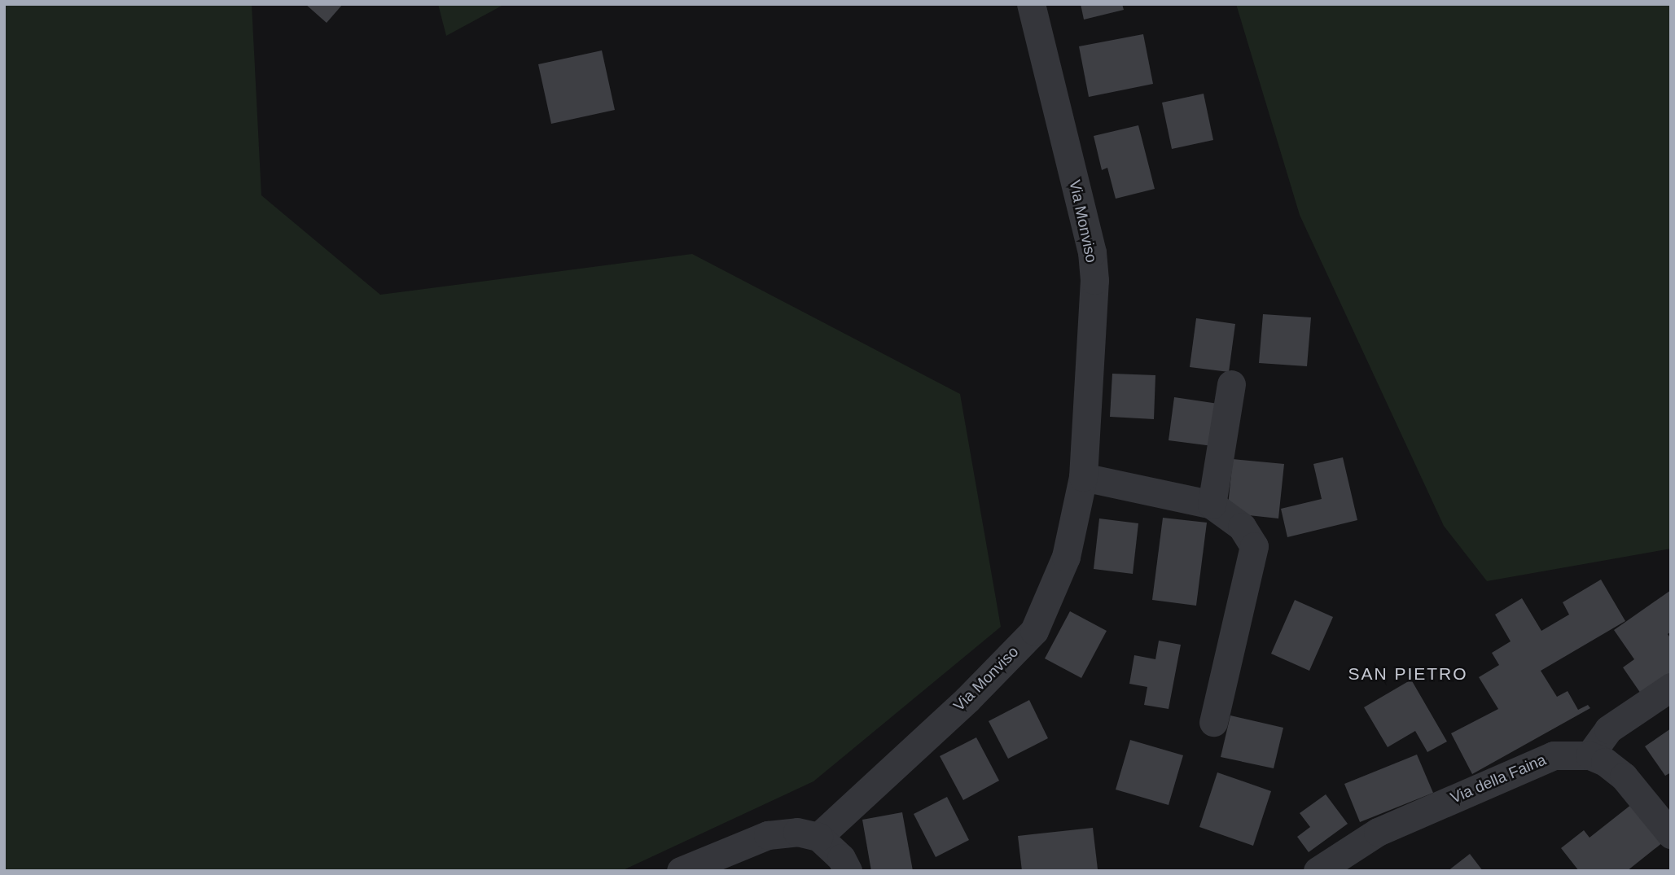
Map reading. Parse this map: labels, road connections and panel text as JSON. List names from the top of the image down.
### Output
{
  "streets": {
    "street": ["Via Monviso", "Via della Faina"]
  },
  "districts": ["SAN PIETRO"]
}
